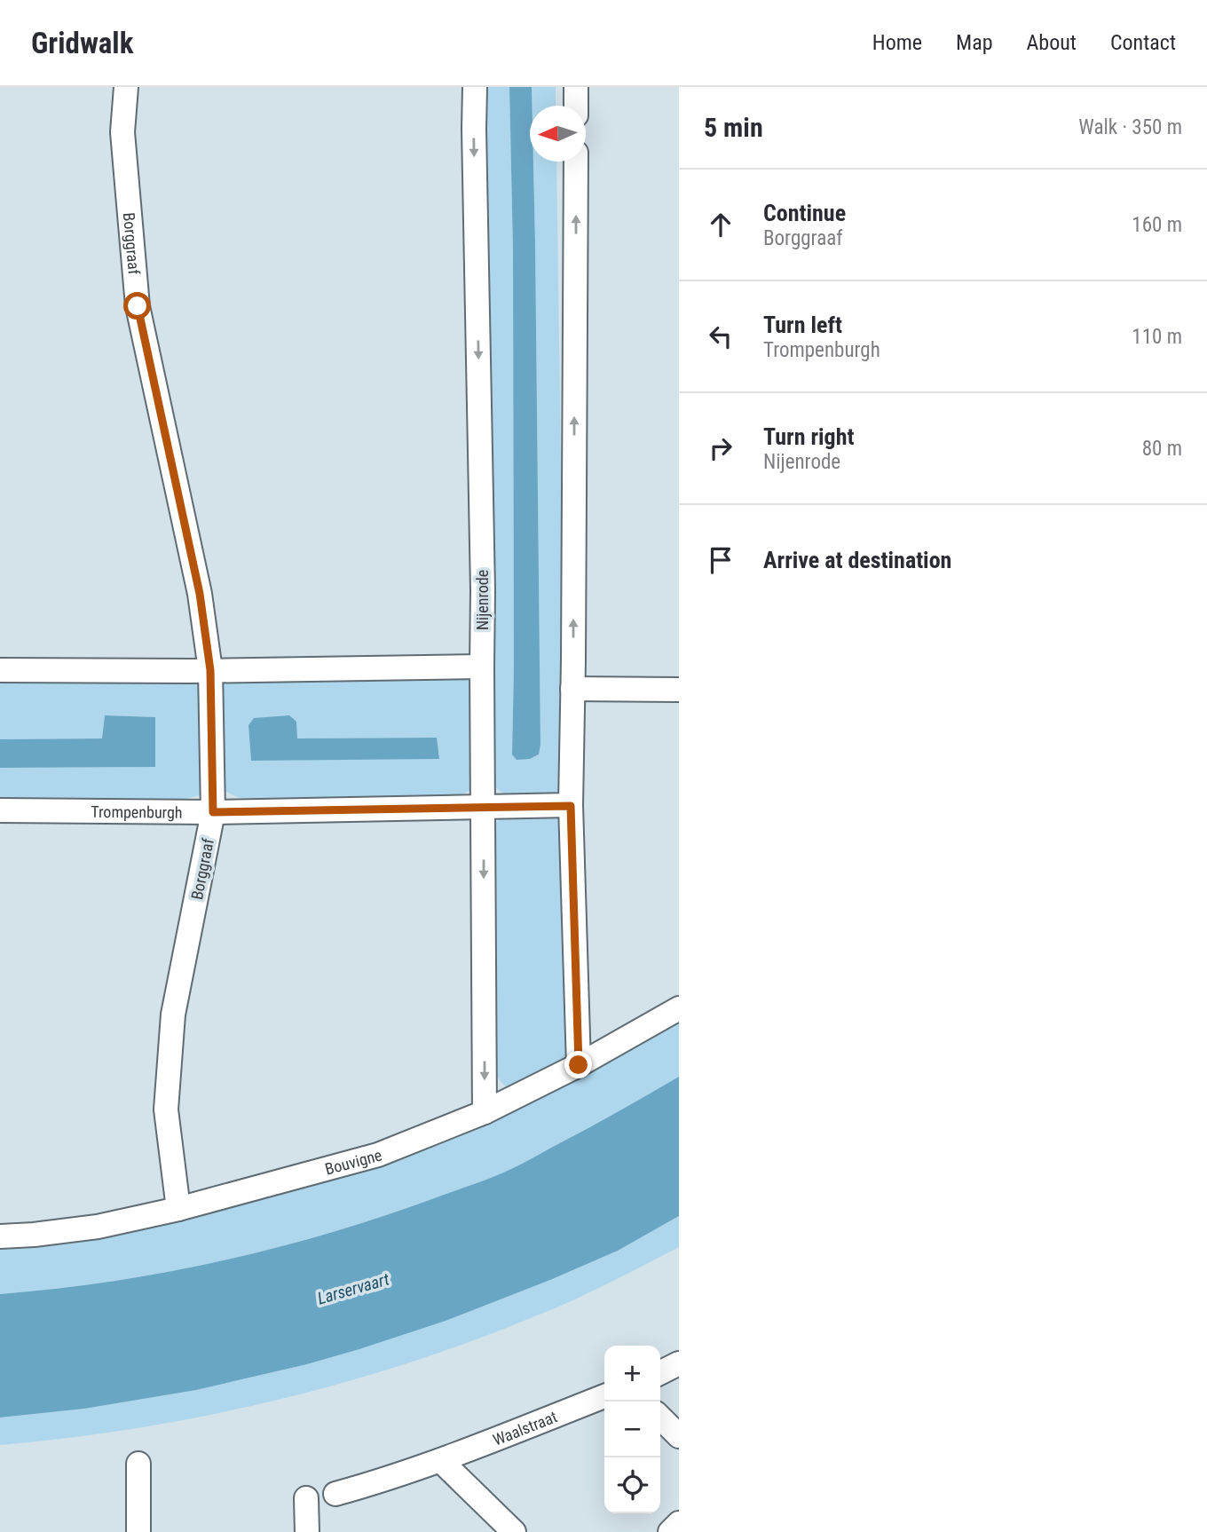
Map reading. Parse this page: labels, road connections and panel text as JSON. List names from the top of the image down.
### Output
{
  "streets": {
    "street": [
      "Borggraaf",
      "Nijenrode",
      "Trompenburgh",
      "Bouvigne",
      "Waalstraat"
    ]
  },
  "crossings": [
    ["Borggraaf", "Trompenburgh"],
    ["Borggraaf", "Bouvigne"],
    ["Nijenrode", "Trompenburgh"],
    ["Nijenrode", "Bouvigne"]
  ],
  "water": ["Larservaart"],
  "north": "left",
  "page": {
    "header": "Gridwalk",
    "nav": [
      "Home",
      "Map",
      "About",
      "Contact"
    ],
    "heading": ["5 min", "Walk · 350 m"],
    "list": [
      ["Continue", "Borggraaf", "160 m"],
      ["Turn left", "Trompenburgh", "110 m"],
      ["Turn right", "Nijenrode", "80 m"],
      "Arrive at destination"
    ],
    "map_buttons": ["+", "−"]
  }
}
